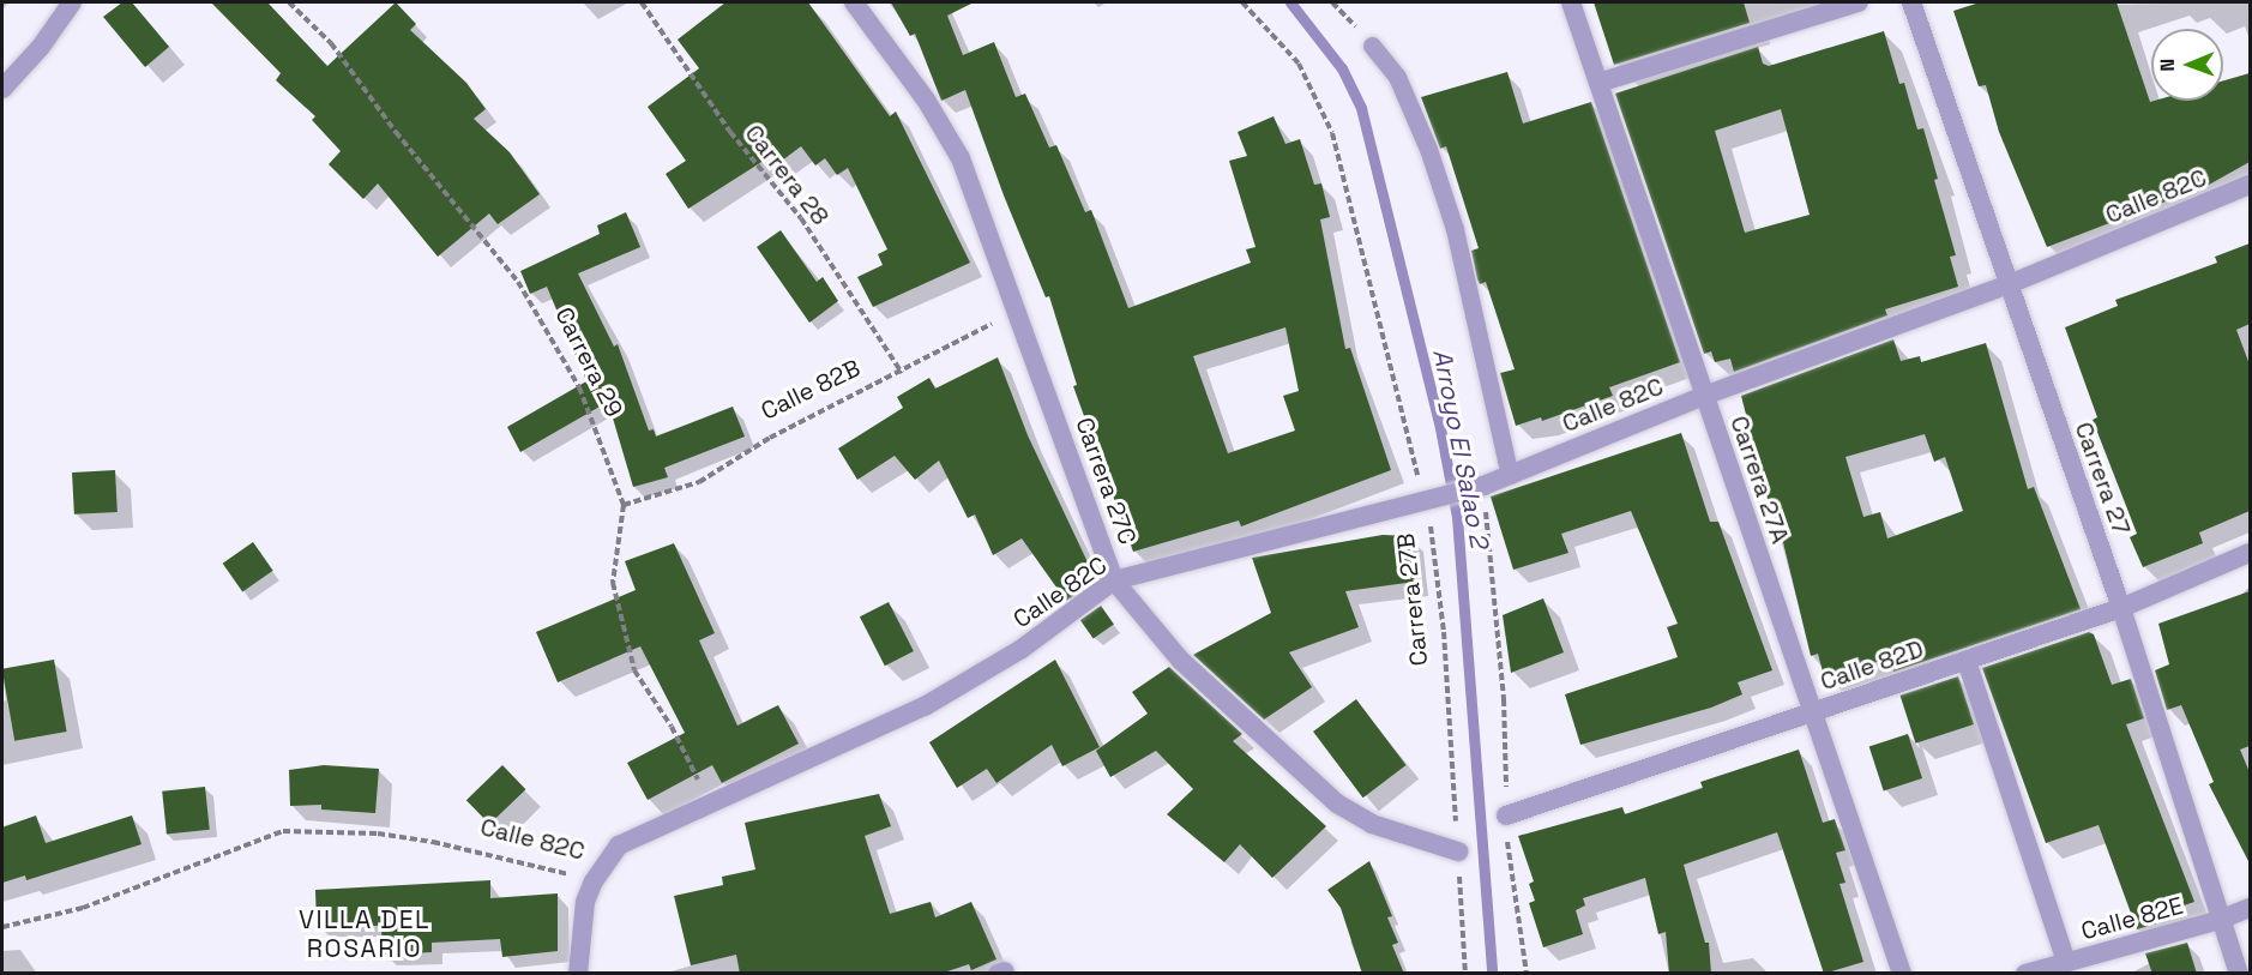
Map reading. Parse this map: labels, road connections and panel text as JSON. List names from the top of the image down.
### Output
{
  "streets": {
    "street": [
      "Calle 82C",
      "Carrera 27",
      "Carrera 27A",
      "Carrera 27C",
      "Calle 82D",
      "Calle 82E"
    ],
    "path": [
      "Carrera 28",
      "Carrera 29",
      "Calle 82B",
      "Carrera 27B"
    ]
  },
  "crossings": [
    ["Carrera 28", "Calle 82B"],
    ["Calle 82C", "Carrera 29"],
    ["Calle 82C", "Carrera 27"],
    ["Calle 82C", "Carrera 27A"],
    ["Calle 82C", "Carrera 27C"],
    ["Calle 82C", "Carrera 27B"],
    ["Carrera 29", "Calle 82B"],
    ["Calle 82B", "Carrera 27C"],
    ["Carrera 27", "Calle 82D"],
    ["Carrera 27", "Calle 82E"],
    ["Carrera 27A", "Calle 82D"],
    ["Carrera 27C", "Carrera 27B"]
  ],
  "districts": ["VILLA DEL ROSARIO"],
  "water": ["Arroyo El Salao 2"],
  "north": "left"
}
